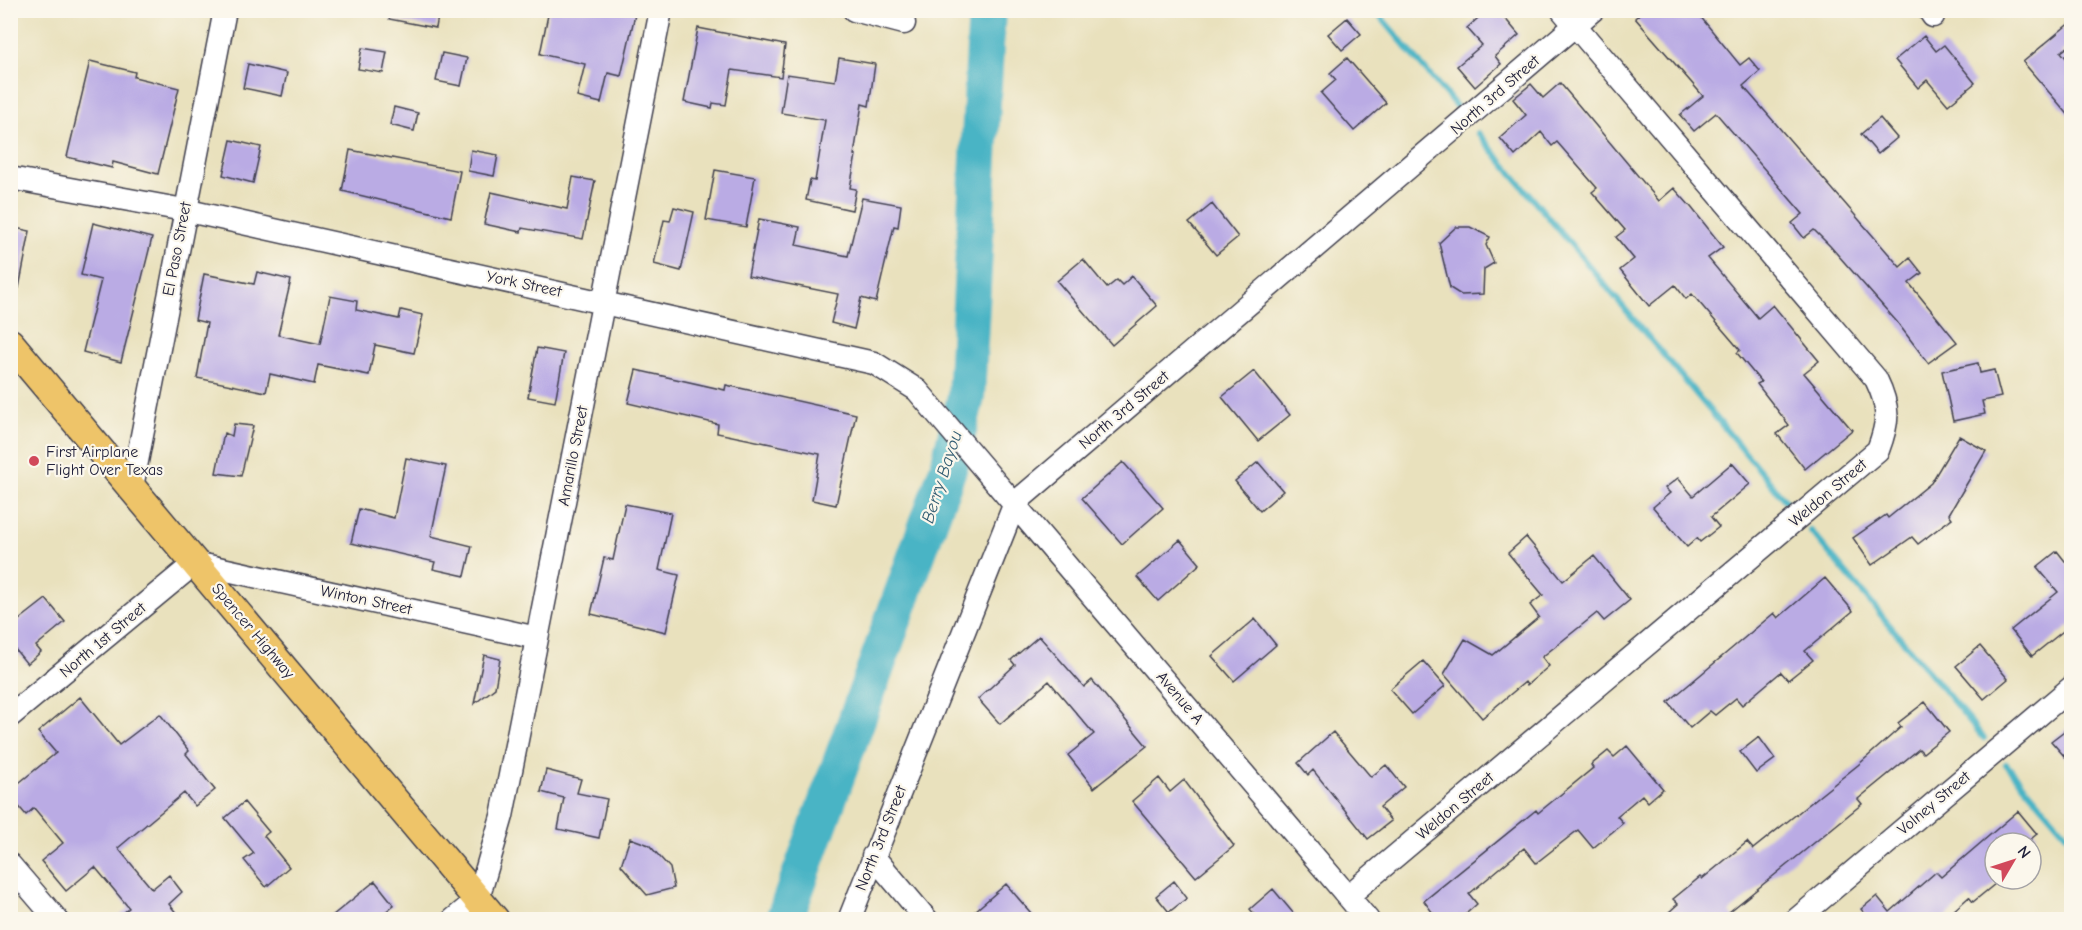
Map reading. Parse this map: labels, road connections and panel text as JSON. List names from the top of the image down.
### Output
{
  "streets": {
    "main road": ["Spencer Highway"],
    "street": [
      "North 3rd Street",
      "El Paso Street",
      "York Street",
      "Amarillo Street",
      "Weldon Street",
      "Winton Street",
      "North 1st Street",
      "Avenue A",
      "Volney Street"
    ]
  },
  "crossings": [
    ["North 3rd Street", "Weldon Street"],
    ["North 3rd Street", "Avenue A"],
    ["El Paso Street", "York Street"],
    ["El Paso Street", "Spencer Highway"],
    ["York Street", "Amarillo Street"],
    ["York Street", "Avenue A"],
    ["Amarillo Street", "Winton Street"],
    ["Amarillo Street", "Spencer Highway"],
    ["Weldon Street", "Avenue A"],
    ["Winton Street", "Spencer Highway"],
    ["Winton Street", "North 1st Street"],
    ["Spencer Highway", "North 1st Street"]
  ],
  "water": ["Berry Bayou"],
  "places": ["First Airplane Flight Over Texas"],
  "north": "top right"
}
